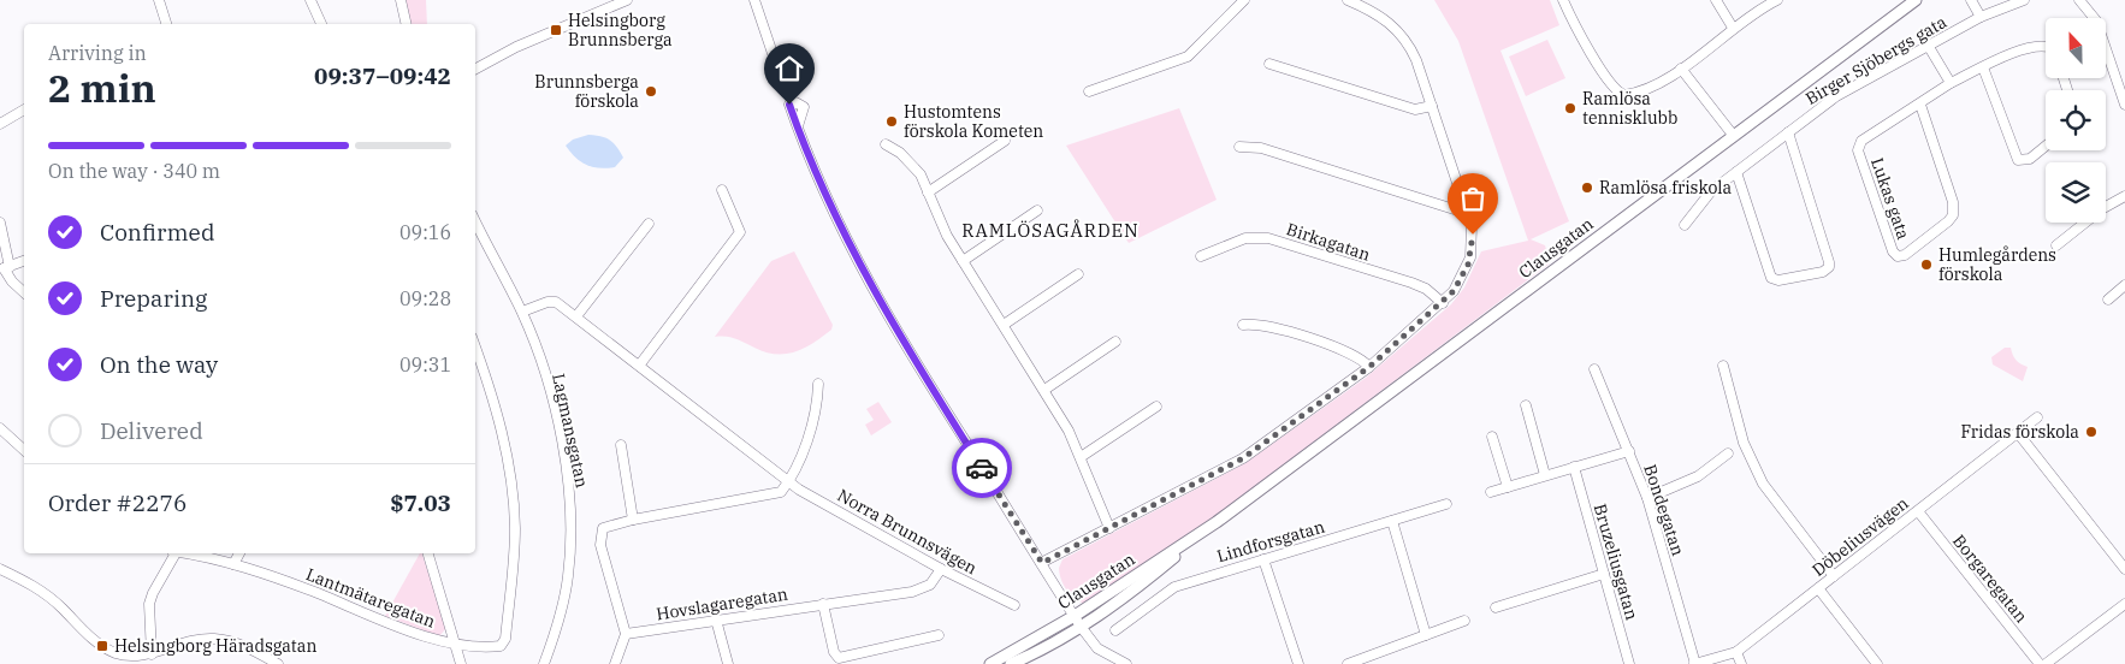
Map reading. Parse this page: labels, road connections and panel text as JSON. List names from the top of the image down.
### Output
{
  "streets": {
    "main road": ["Clausgatan"],
    "street": [
      "Birger Sjöbergs gata",
      "Lukas gata",
      "Birkagatan",
      "Lagmansgatan",
      "Bondegatan",
      "Norra Brunnsvägen",
      "Döbeliusvägen",
      "Lindforsgatan",
      "Bruzeliusgatan",
      "Borgaregatan",
      "Lantmätaregatan",
      "Hovslagaregatan"
    ]
  },
  "crossings": [
    ["Lagmansgatan", "Norra Brunnsvägen"],
    ["Bondegatan", "Döbeliusvägen"],
    ["Norra Brunnsvägen", "Hovslagaregatan"],
    ["Döbeliusvägen", "Borgaregatan"]
  ],
  "districts": ["RAMLÖSAGÅRDEN"],
  "places": {
    "transit": ["Helsingborg Brunnsberga", "Helsingborg Häradsgatan"],
    "other": [
      "Brunnsberga förskola",
      "Ramlösa tennisklubb",
      "Hustomtens förskola Kometen",
      "Ramlösa friskola",
      "Humlegårdens förskola",
      "Fridas förskola"
    ]
  },
  "north": "top",
  "page": {
    "heading": ["2 min", "Arriving in", "09:37–09:42"],
    "panel": ["Order #2276", "$7.03"],
    "bar": "On the way · 340 m",
    "list": [
      ["Confirmed", "09:16"],
      ["Preparing", "09:28"],
      ["On the way", "09:31"],
      "Delivered"
    ]
  }
}
